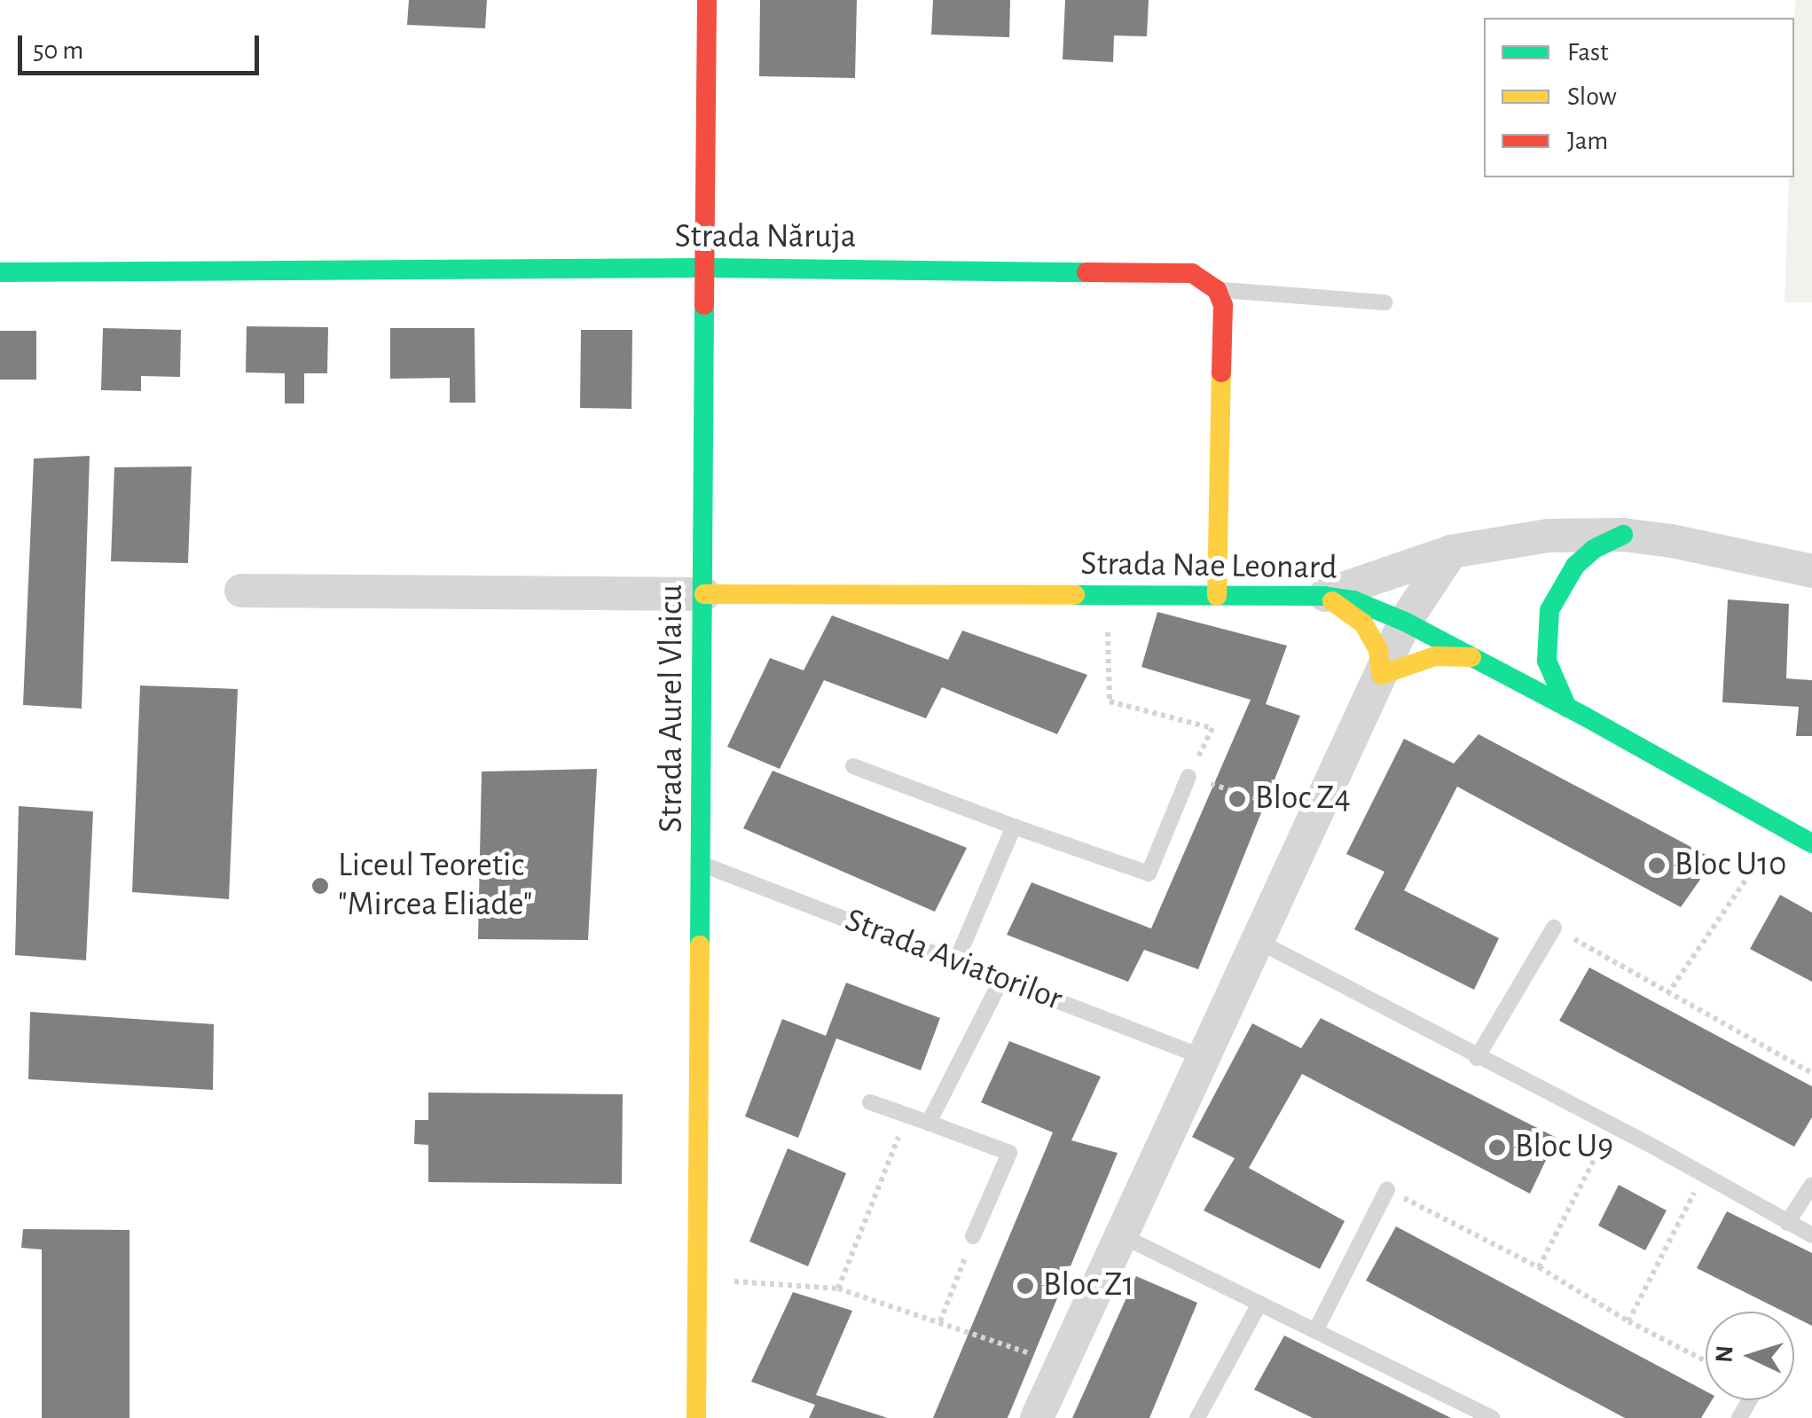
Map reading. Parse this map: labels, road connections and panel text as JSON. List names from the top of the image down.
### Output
{
  "streets": {
    "street": ["Strada Năruja", "Strada Nae Leonard", "Strada Aurel Vlaicu"],
    "lane": ["Strada Aviatorilor"]
  },
  "crossings": [
    ["Strada Năruja", "Strada Aurel Vlaicu"],
    ["Strada Nae Leonard", "Strada Aurel Vlaicu"],
    ["Strada Aurel Vlaicu", "Strada Aviatorilor"]
  ],
  "places": [
    "Bloc Z4",
    "Bloc U10",
    "Liceul Teoretic \"Mircea Eliade\"",
    "Bloc U9",
    "Bloc Z1"
  ],
  "legend": ["Fast", "Slow", "Jam"],
  "scale_bar": "50 m",
  "north": "left"
}
